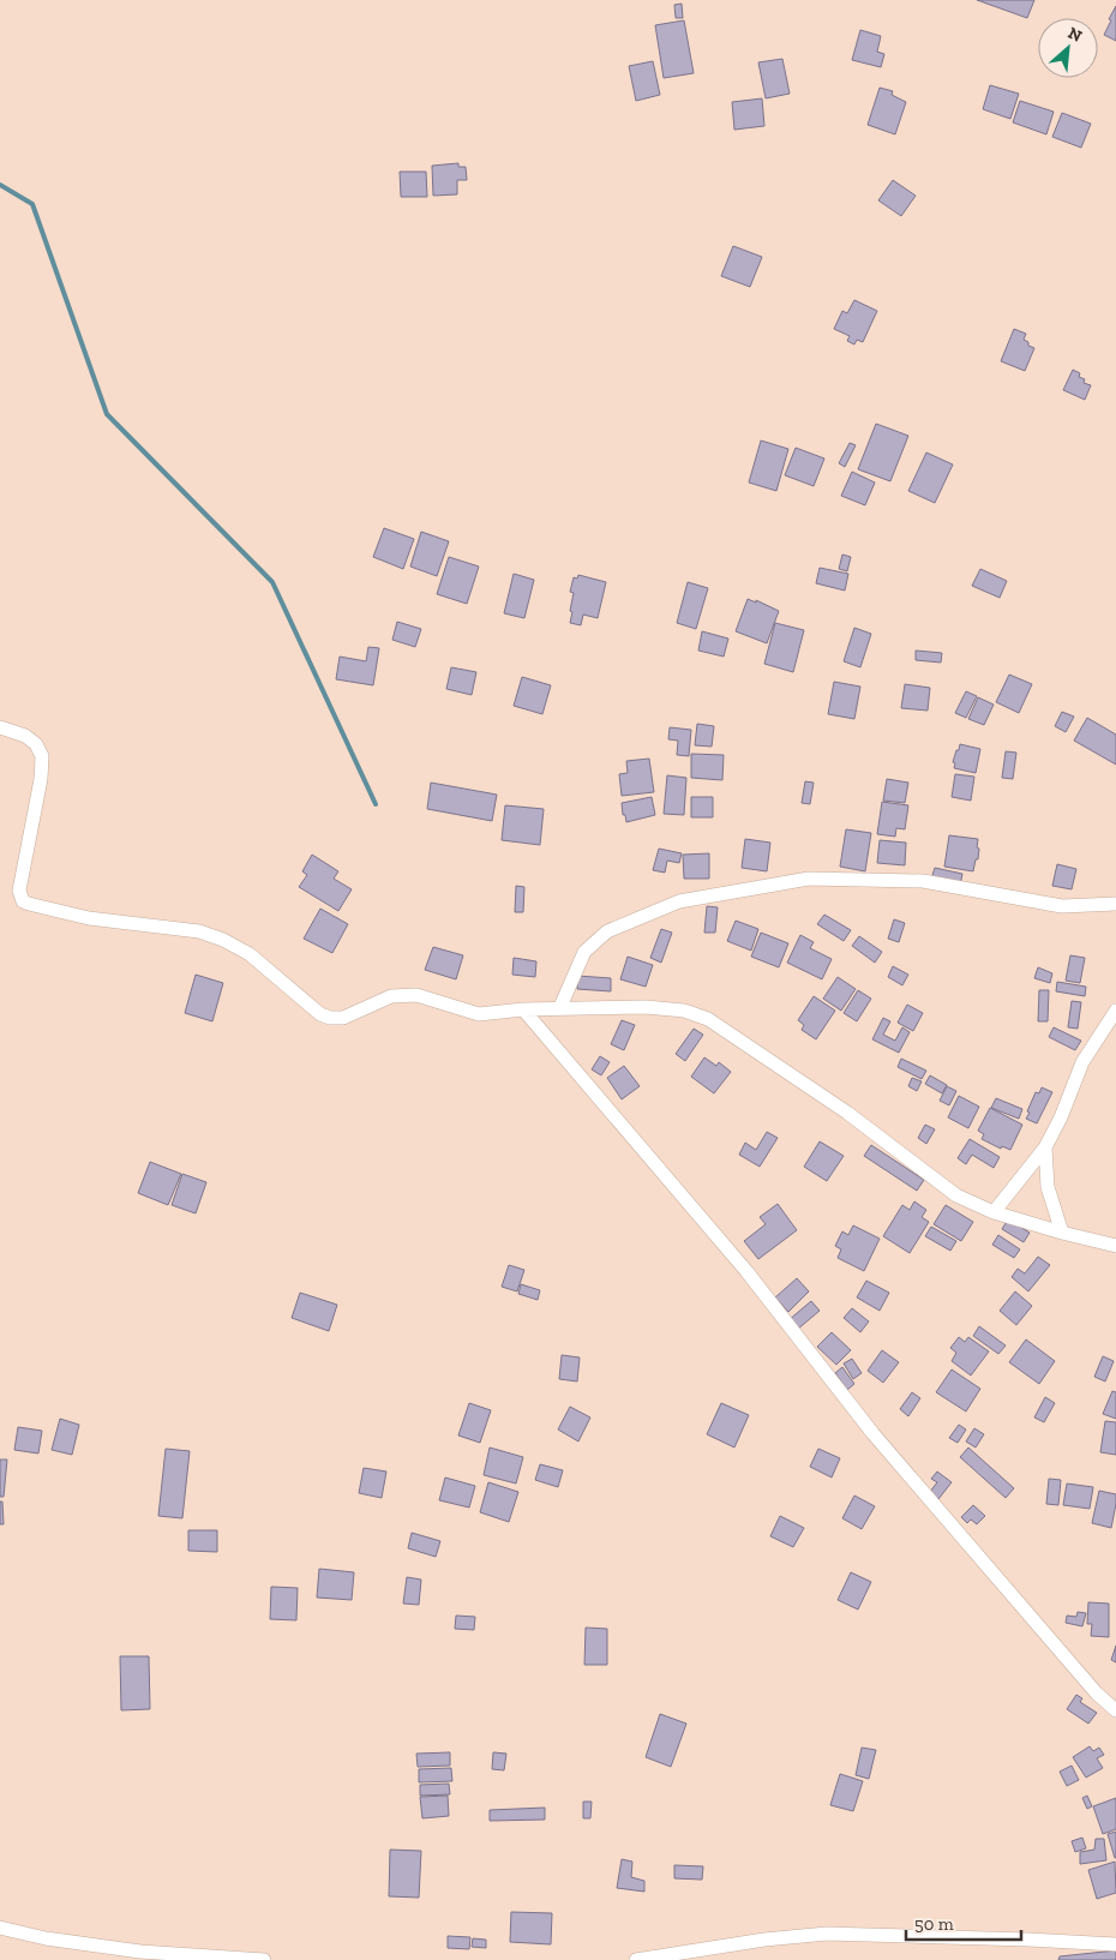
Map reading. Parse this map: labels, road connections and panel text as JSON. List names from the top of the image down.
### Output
{
  "scale_bar": "50 m",
  "north": "top right"
}
